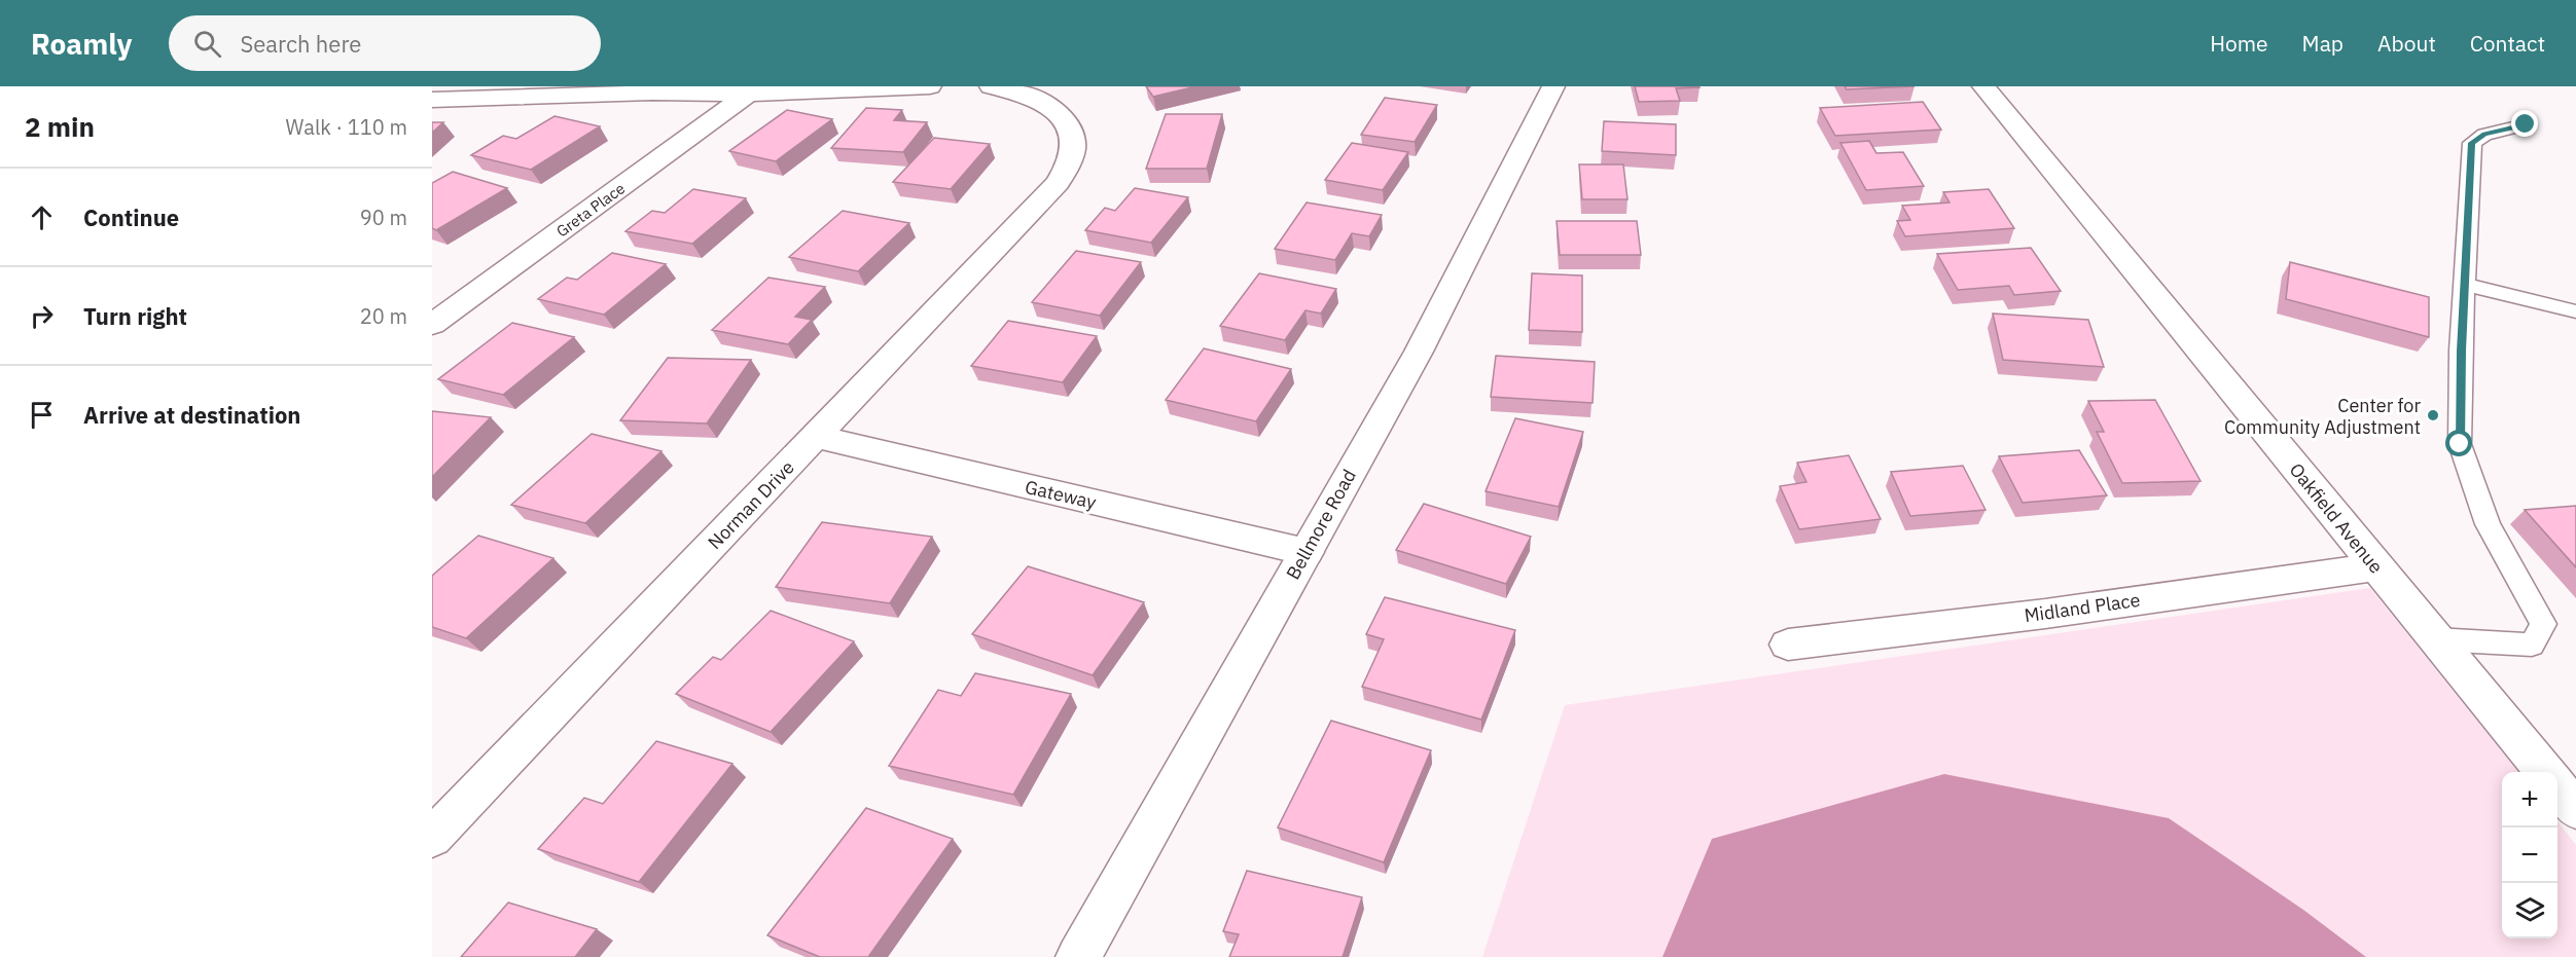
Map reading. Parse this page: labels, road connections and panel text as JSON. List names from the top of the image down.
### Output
{
  "streets": {
    "street": [
      "Greta Place",
      "Gateway",
      "Norman Drive",
      "Oakfield Avenue",
      "Bellmore Road",
      "Midland Place"
    ]
  },
  "crossings": [
    ["Gateway", "Norman Drive"],
    ["Gateway", "Bellmore Road"],
    ["Oakfield Avenue", "Midland Place"]
  ],
  "places": ["Center for Community Adjustment"],
  "page": {
    "header": "Roamly",
    "search": "Search here",
    "nav": [
      "Home",
      "Map",
      "About",
      "Contact"
    ],
    "heading": ["2 min", "Walk · 110 m"],
    "list": [
      ["Continue", "90 m"],
      ["Turn right", "20 m"],
      "Arrive at destination"
    ],
    "map_buttons": ["+", "−"]
  }
}
